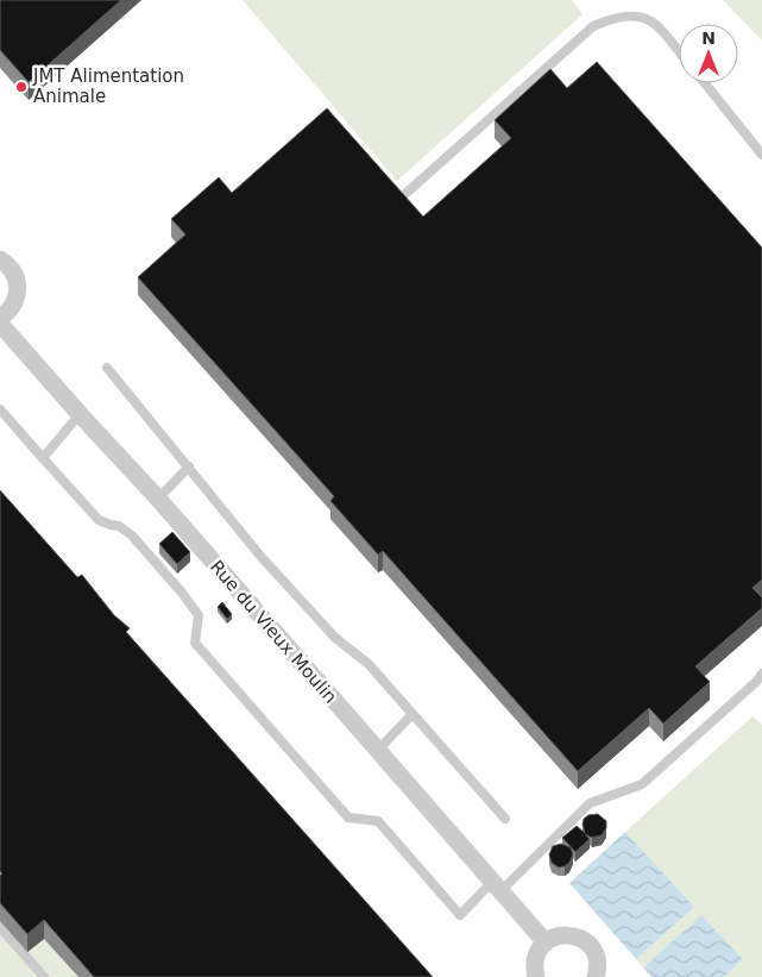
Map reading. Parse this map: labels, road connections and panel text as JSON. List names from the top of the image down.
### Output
{
  "streets": {
    "street": ["Rue du Vieux Moulin"]
  },
  "places": ["JMT Alimentation Animale"],
  "north": "top"
}
